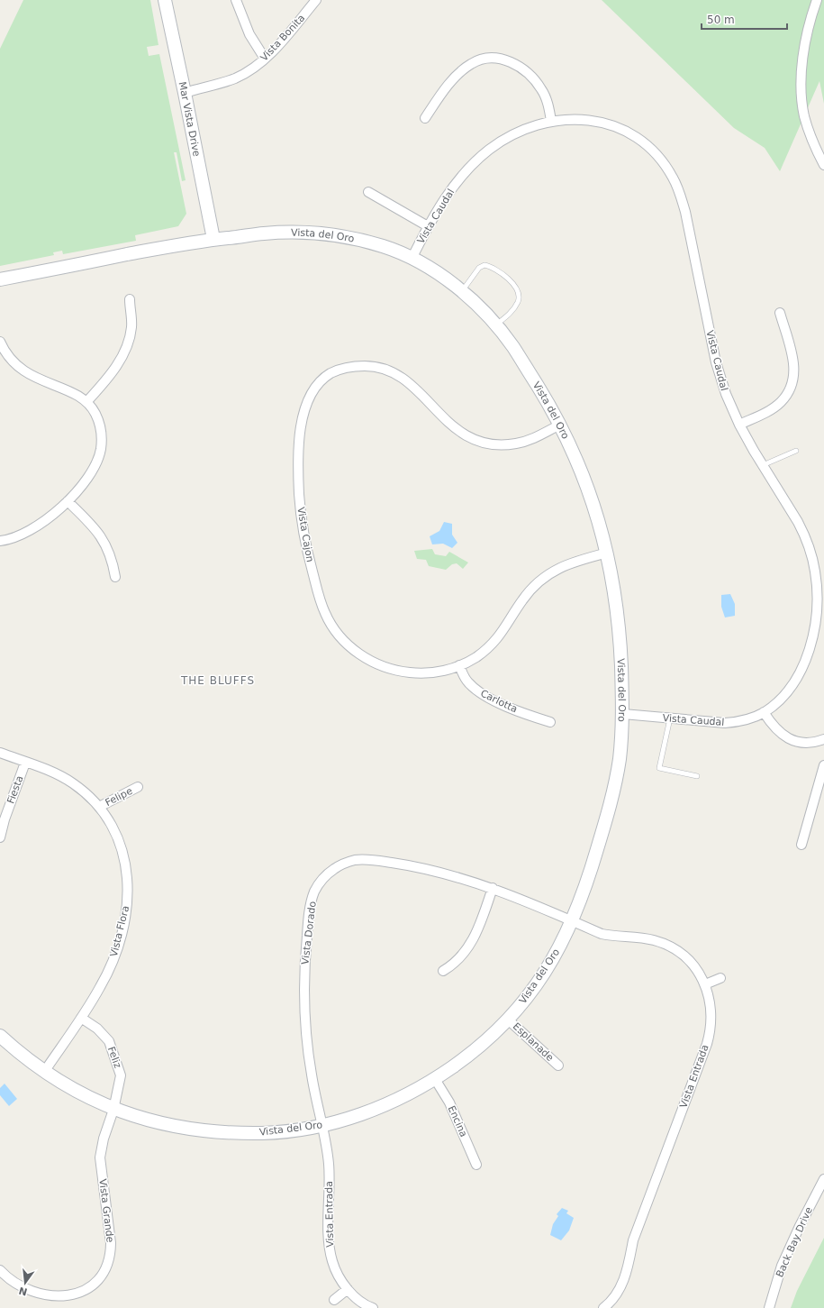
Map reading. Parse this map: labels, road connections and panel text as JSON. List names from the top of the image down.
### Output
{
  "streets": {
    "street": [
      "Vista Bonita",
      "Mar Vista Drive",
      "Vista Caudal",
      "Vista del Oro",
      "Vista Cajon",
      "Carlotta",
      "Fiesta",
      "Felipe",
      "Vista Flora",
      "Vista Dorado",
      "Esplanade",
      "Feliz",
      "Vista Entrada",
      "Encina",
      "Vista Grande",
      "Back Bay Drive"
    ]
  },
  "crossings": [
    ["Vista Bonita", "Mar Vista Drive"],
    ["Mar Vista Drive", "Vista del Oro"],
    ["Vista Caudal", "Vista del Oro"],
    ["Vista del Oro", "Vista Cajon"],
    ["Vista del Oro", "Vista Flora"],
    ["Vista del Oro", "Vista Dorado"],
    ["Vista del Oro", "Esplanade"],
    ["Vista del Oro", "Feliz"],
    ["Vista del Oro", "Vista Entrada"],
    ["Vista del Oro", "Encina"],
    ["Vista del Oro", "Vista Grande"],
    ["Vista Cajon", "Carlotta"],
    ["Fiesta", "Vista Flora"],
    ["Felipe", "Vista Flora"],
    ["Vista Flora", "Feliz"],
    ["Vista Dorado", "Vista Entrada"],
    ["Feliz", "Vista Grande"]
  ],
  "districts": ["THE BLUFFS"],
  "scale_bar": "50 m",
  "north": "bottom"
}
